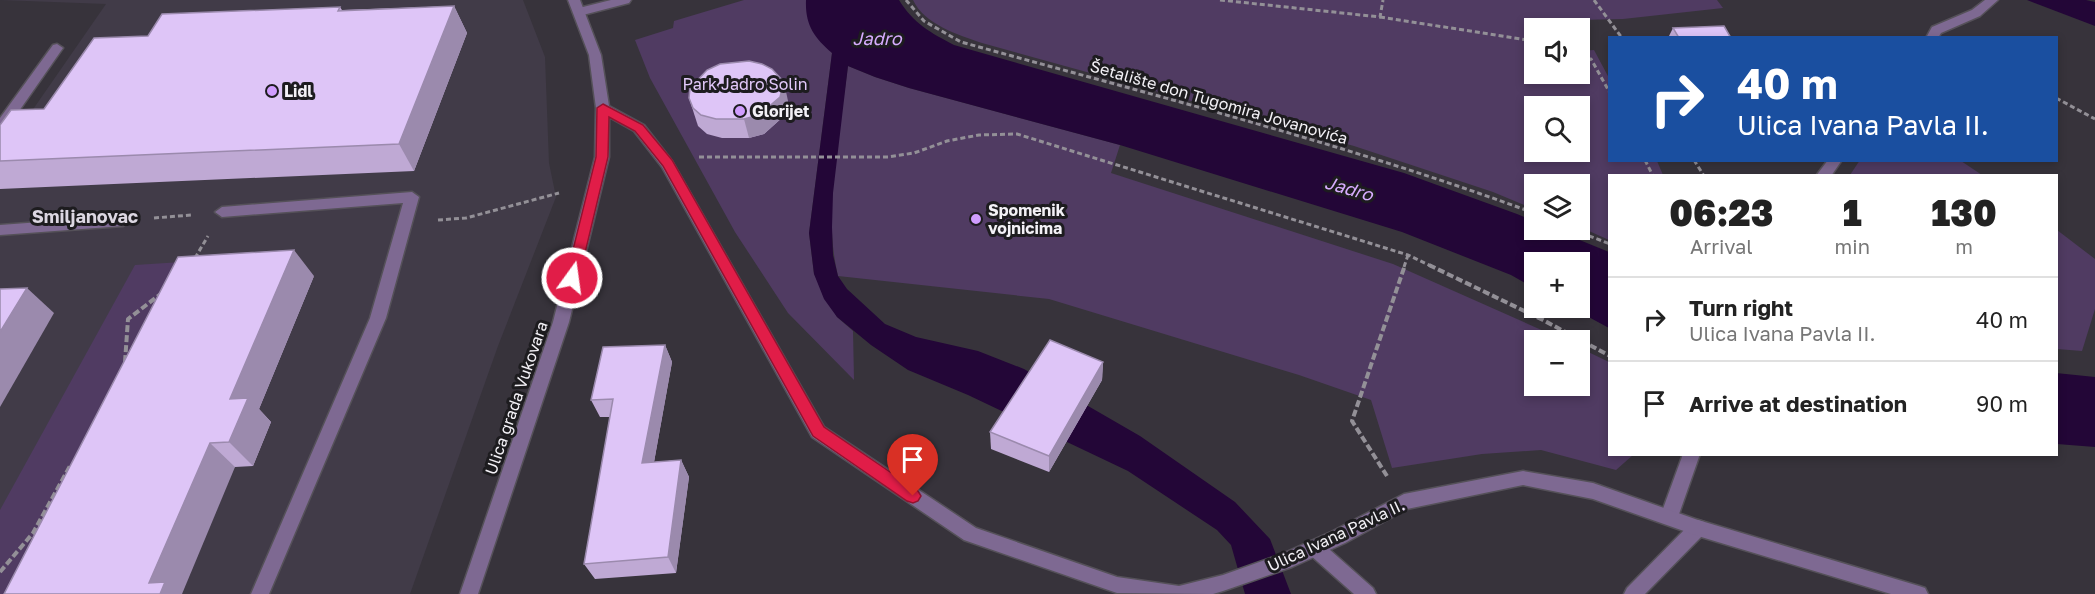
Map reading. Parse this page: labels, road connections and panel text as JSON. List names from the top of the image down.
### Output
{
  "streets": {
    "street": ["Ulica grada Vukovara", "Ulica Ivana Pavla II."],
    "path": ["Šetalište don Tugomira Jovanovića"]
  },
  "crossings": [
    ["Ulica grada Vukovara", "Ulica Ivana Pavla II."]
  ],
  "districts": ["Smiljanovac"],
  "water": ["Jadro"],
  "parks": ["Park Jadro Solin"],
  "places": ["Lidl", "Glorijet", "Spomenik vojnicima"],
  "page": {
    "map_buttons": ["+", "−"],
    "turn": ["40 m", "Ulica Ivana Pavla II."],
    "eta": [
      "06:23",
      "Arrival",
      "1",
      "min",
      "130",
      "m"
    ],
    "list": [
      {
        "name": "Turn right",
        "note": "Ulica Ivana Pavla II.",
        "value": "40 m"
      },
      {
        "name": "Arrive at destination",
        "value": "90 m"
      }
    ]
  }
}
